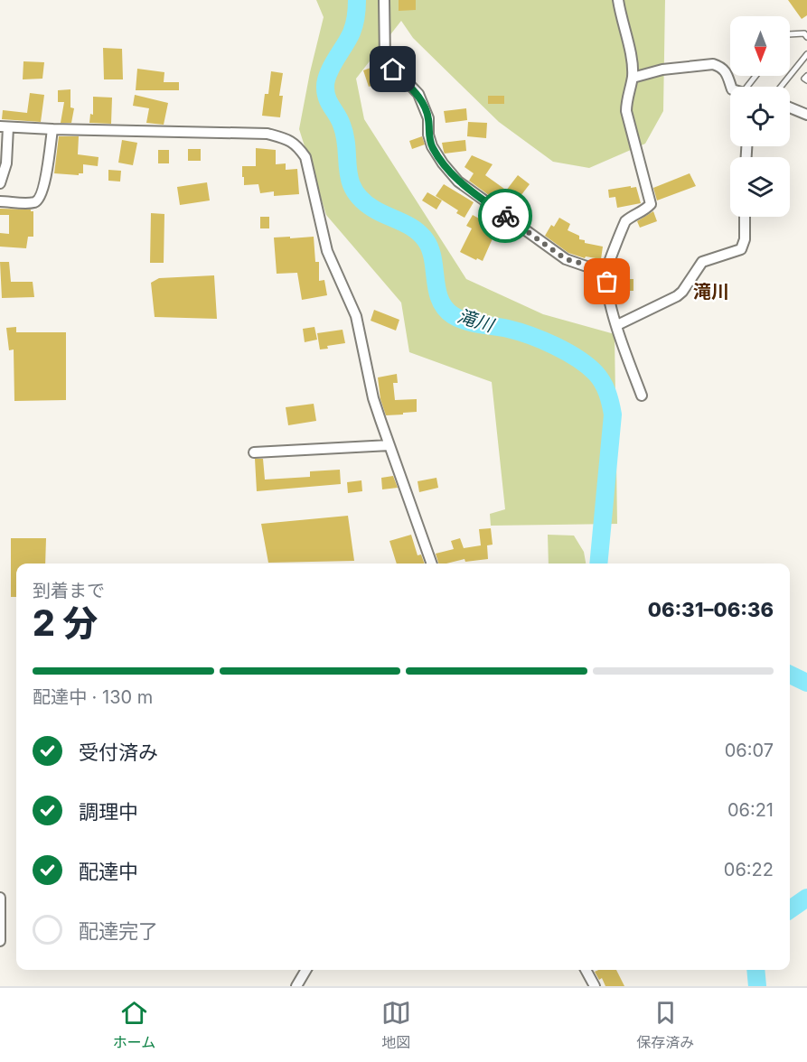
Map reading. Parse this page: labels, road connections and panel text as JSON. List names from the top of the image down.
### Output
{
  "districts": ["滝川"],
  "water": ["滝川"],
  "north": "bottom",
  "page": {
    "heading": ["2 分", "到着まで", "06:31–06:36"],
    "bar": "配達中 · 130 m",
    "list": [
      ["受付済み", "06:07"],
      ["調理中", "06:21"],
      ["配達中", "06:22"],
      "配達完了"
    ],
    "tabs": ["ホーム", "地図", "保存済み"]
  }
}
